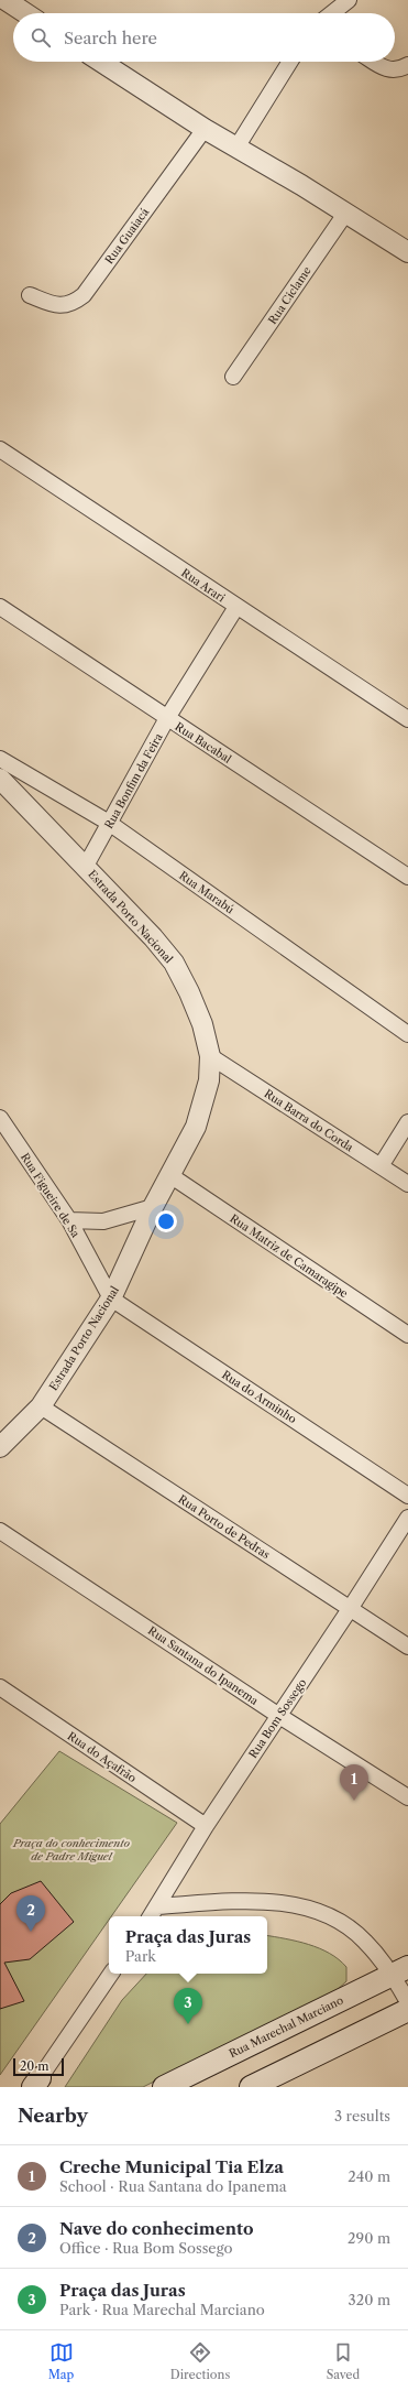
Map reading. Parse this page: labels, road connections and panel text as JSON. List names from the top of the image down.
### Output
{
  "streets": {
    "main road": ["Rua Marechal Marciano"],
    "street": [
      "Rua Guaiacá",
      "Rua Ciclame",
      "Rua Arari",
      "Rua Bacabal",
      "Rua Bonfim da Feira",
      "Rua Marabú",
      "Estrada Porto Nacional",
      "Rua Barra do Corda",
      "Rua Figueire de Sa",
      "Rua Matriz de Camaragipe",
      "Rua do Arminho",
      "Rua Porto de Pedras",
      "Rua Santana do Ipanema",
      "Rua Bom Sossego",
      "Rua do Açafrão"
    ]
  },
  "crossings": [
    ["Rua Arari", "Rua Bonfim da Feira"],
    ["Rua Bacabal", "Rua Bonfim da Feira"],
    ["Rua Bonfim da Feira", "Rua Marabú"],
    ["Rua Bonfim da Feira", "Estrada Porto Nacional"],
    ["Estrada Porto Nacional", "Rua Barra do Corda"],
    ["Estrada Porto Nacional", "Rua Figueire de Sa"],
    ["Estrada Porto Nacional", "Rua Matriz de Camaragipe"],
    ["Estrada Porto Nacional", "Rua do Arminho"],
    ["Estrada Porto Nacional", "Rua Porto de Pedras"],
    ["Rua Figueire de Sa", "Rua do Arminho"],
    ["Rua Porto de Pedras", "Rua Bom Sossego"],
    ["Rua Santana do Ipanema", "Rua Bom Sossego"],
    ["Rua Bom Sossego", "Rua do Açafrão"]
  ],
  "parks": ["Praça do conhecimento de Padre Miguel"],
  "scale_bar": "20 m",
  "page": {
    "search": "Search here",
    "pins": ["1", "2", "3"],
    "popup": ["Praça das Juras", "Park"],
    "scale": "20 m",
    "heading": ["Nearby", "3 results"],
    "list": [
      {
        "mark": "1",
        "name": "Creche Municipal Tia Elza",
        "note": "School · Rua Santana do Ipanema",
        "value": "240 m"
      },
      {
        "mark": "2",
        "name": "Nave do conhecimento",
        "note": "Office · Rua Bom Sossego",
        "value": "290 m"
      },
      {
        "mark": "3",
        "name": "Praça das Juras",
        "note": "Park · Rua Marechal Marciano",
        "value": "320 m"
      }
    ],
    "nav": ["Map", "Directions", "Saved"]
  }
}
